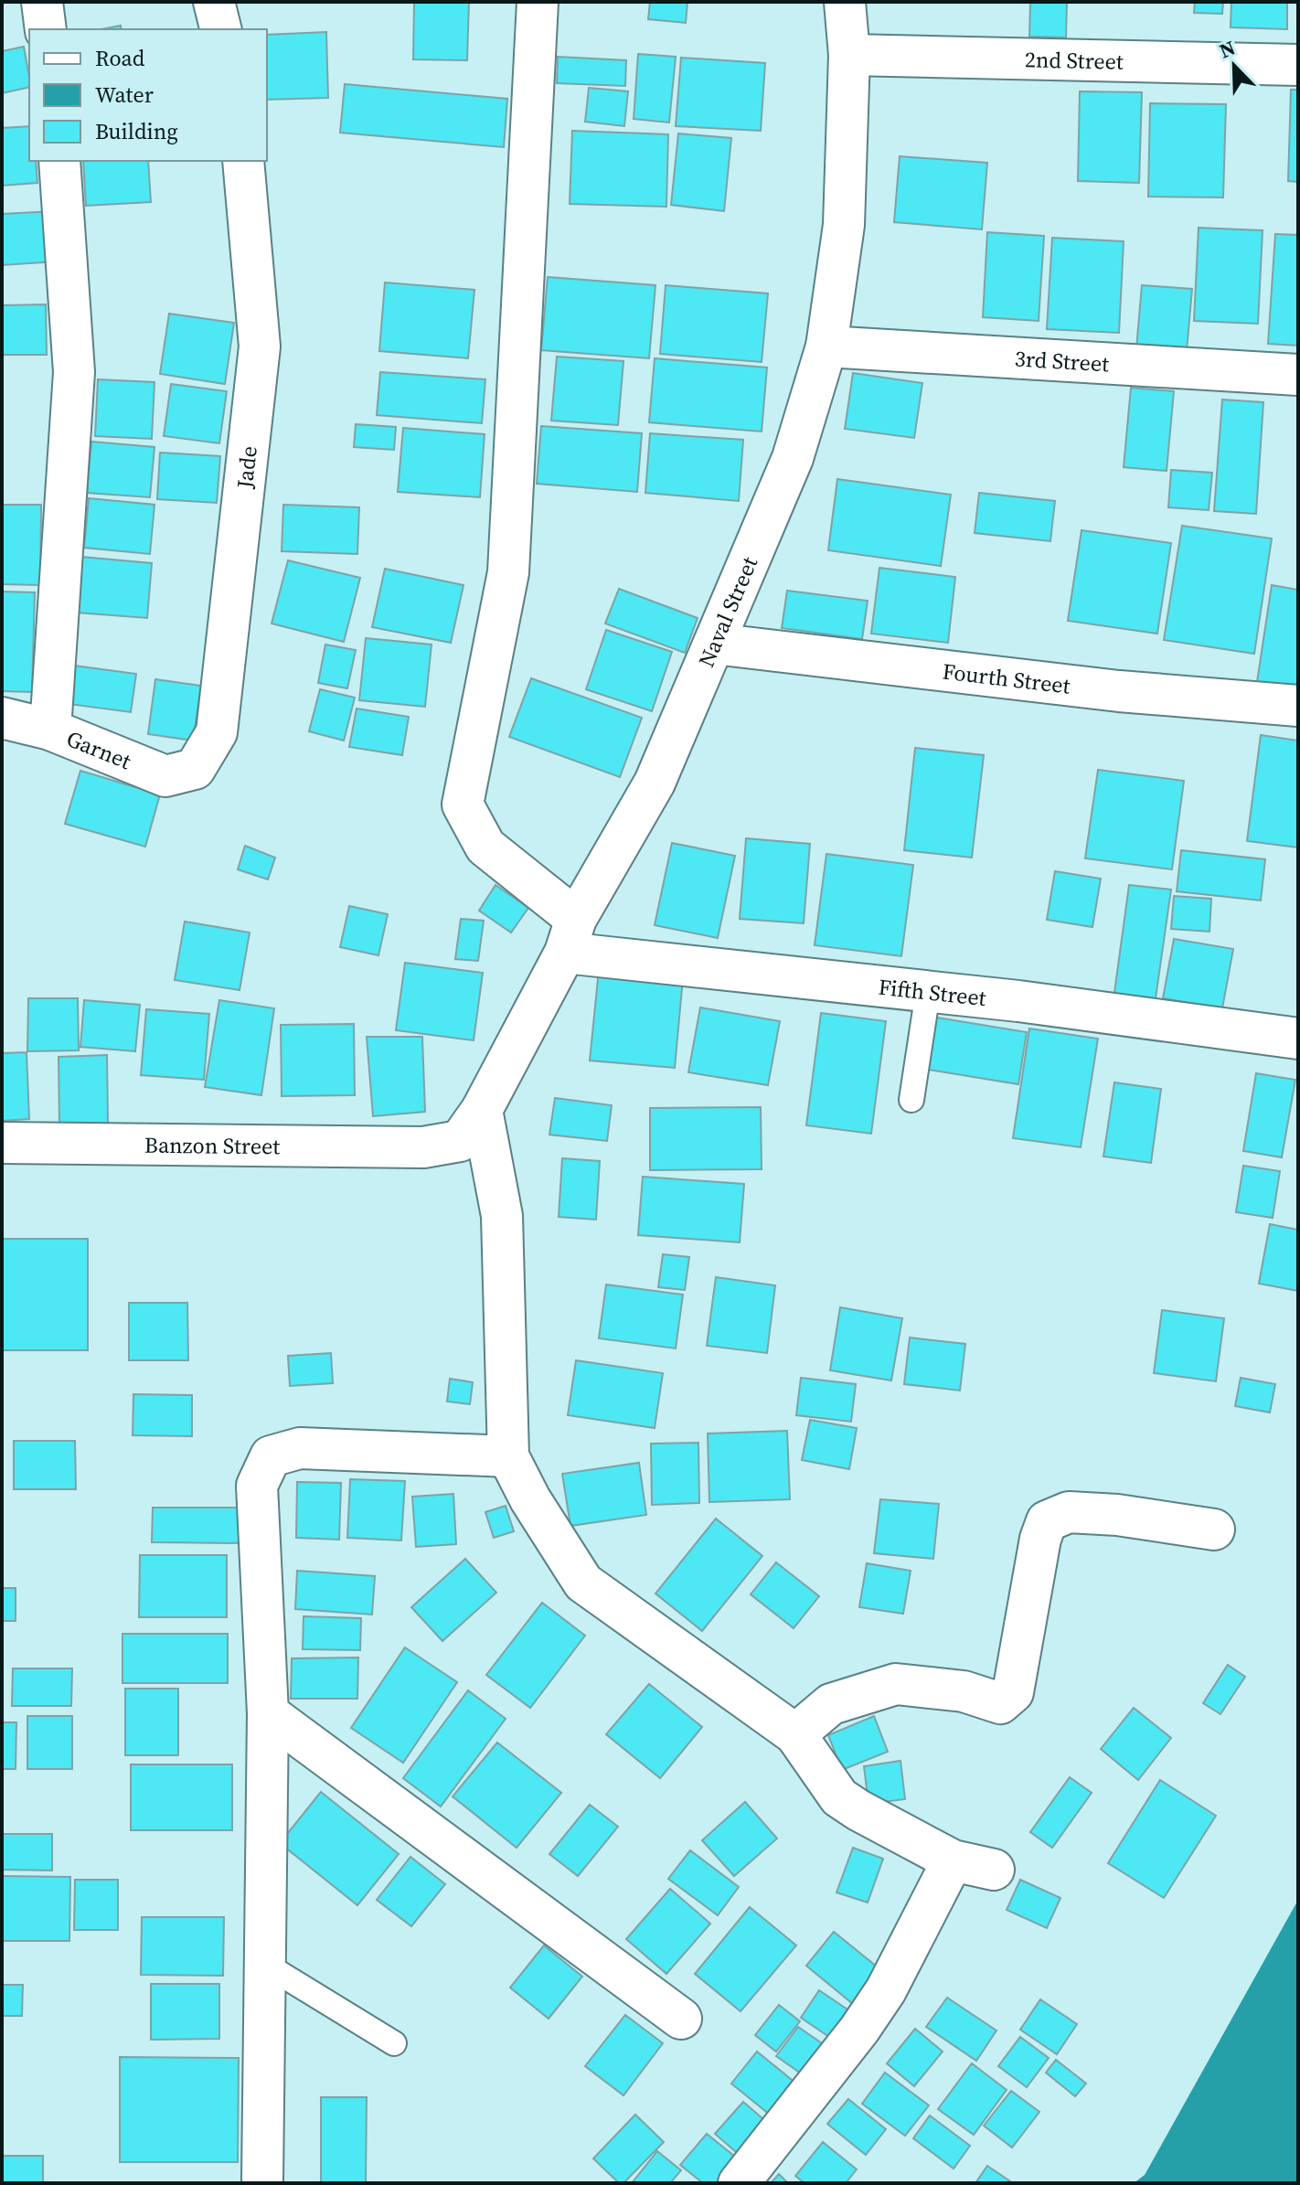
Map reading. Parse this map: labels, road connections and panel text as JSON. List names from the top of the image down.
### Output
{
  "streets": {
    "street": [
      "2nd Street",
      "3rd Street",
      "Jade",
      "Naval Street",
      "Fourth Street",
      "Garnet",
      "Fifth Street",
      "Banzon Street"
    ]
  },
  "crossings": [
    ["2nd Street", "Naval Street"],
    ["3rd Street", "Naval Street"],
    ["Jade", "Garnet"],
    ["Naval Street", "Fourth Street"],
    ["Naval Street", "Fifth Street"],
    ["Naval Street", "Banzon Street"]
  ],
  "legend": ["Road", "Water", "Building"],
  "north": "top left"
}
